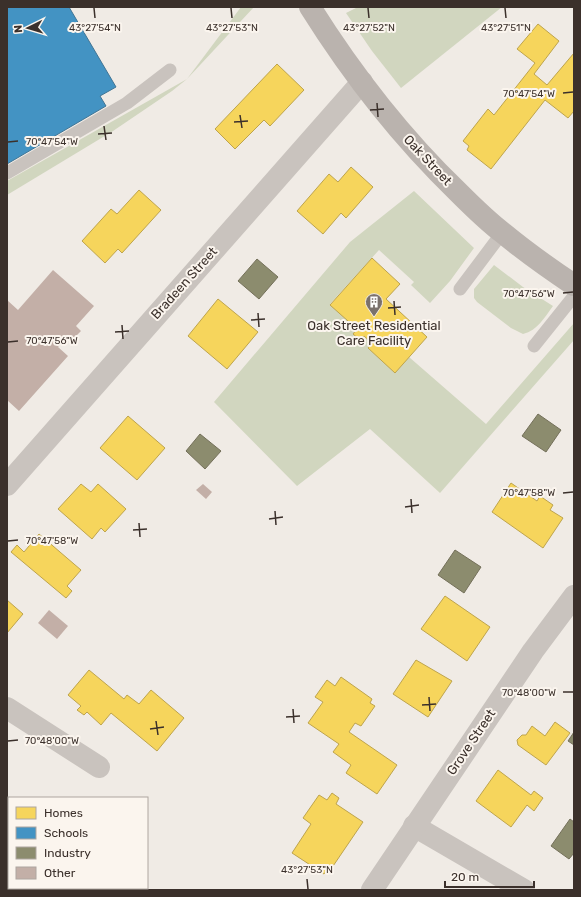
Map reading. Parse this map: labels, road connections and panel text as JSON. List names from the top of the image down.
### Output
{
  "streets": {
    "main road": ["Oak Street"],
    "street": ["Bradeen Street", "Grove Street"]
  },
  "crossings": [
    ["Oak Street", "Bradeen Street"]
  ],
  "places": {
    "building": ["Oak Street Residential Care Facility"]
  },
  "legend": [
    "Homes",
    "Schools",
    "Industry",
    "Other"
  ],
  "scale_bar": "20 m",
  "north": "left",
  "coordinates": [
    "43°27'54\"N",
    "43°27'53\"N",
    "43°27'52\"N",
    "43°27'51\"N",
    "70°47'54\"W",
    "70°47'56\"W",
    "70°47'58\"W",
    "70°48'00\"W"
  ]
}
